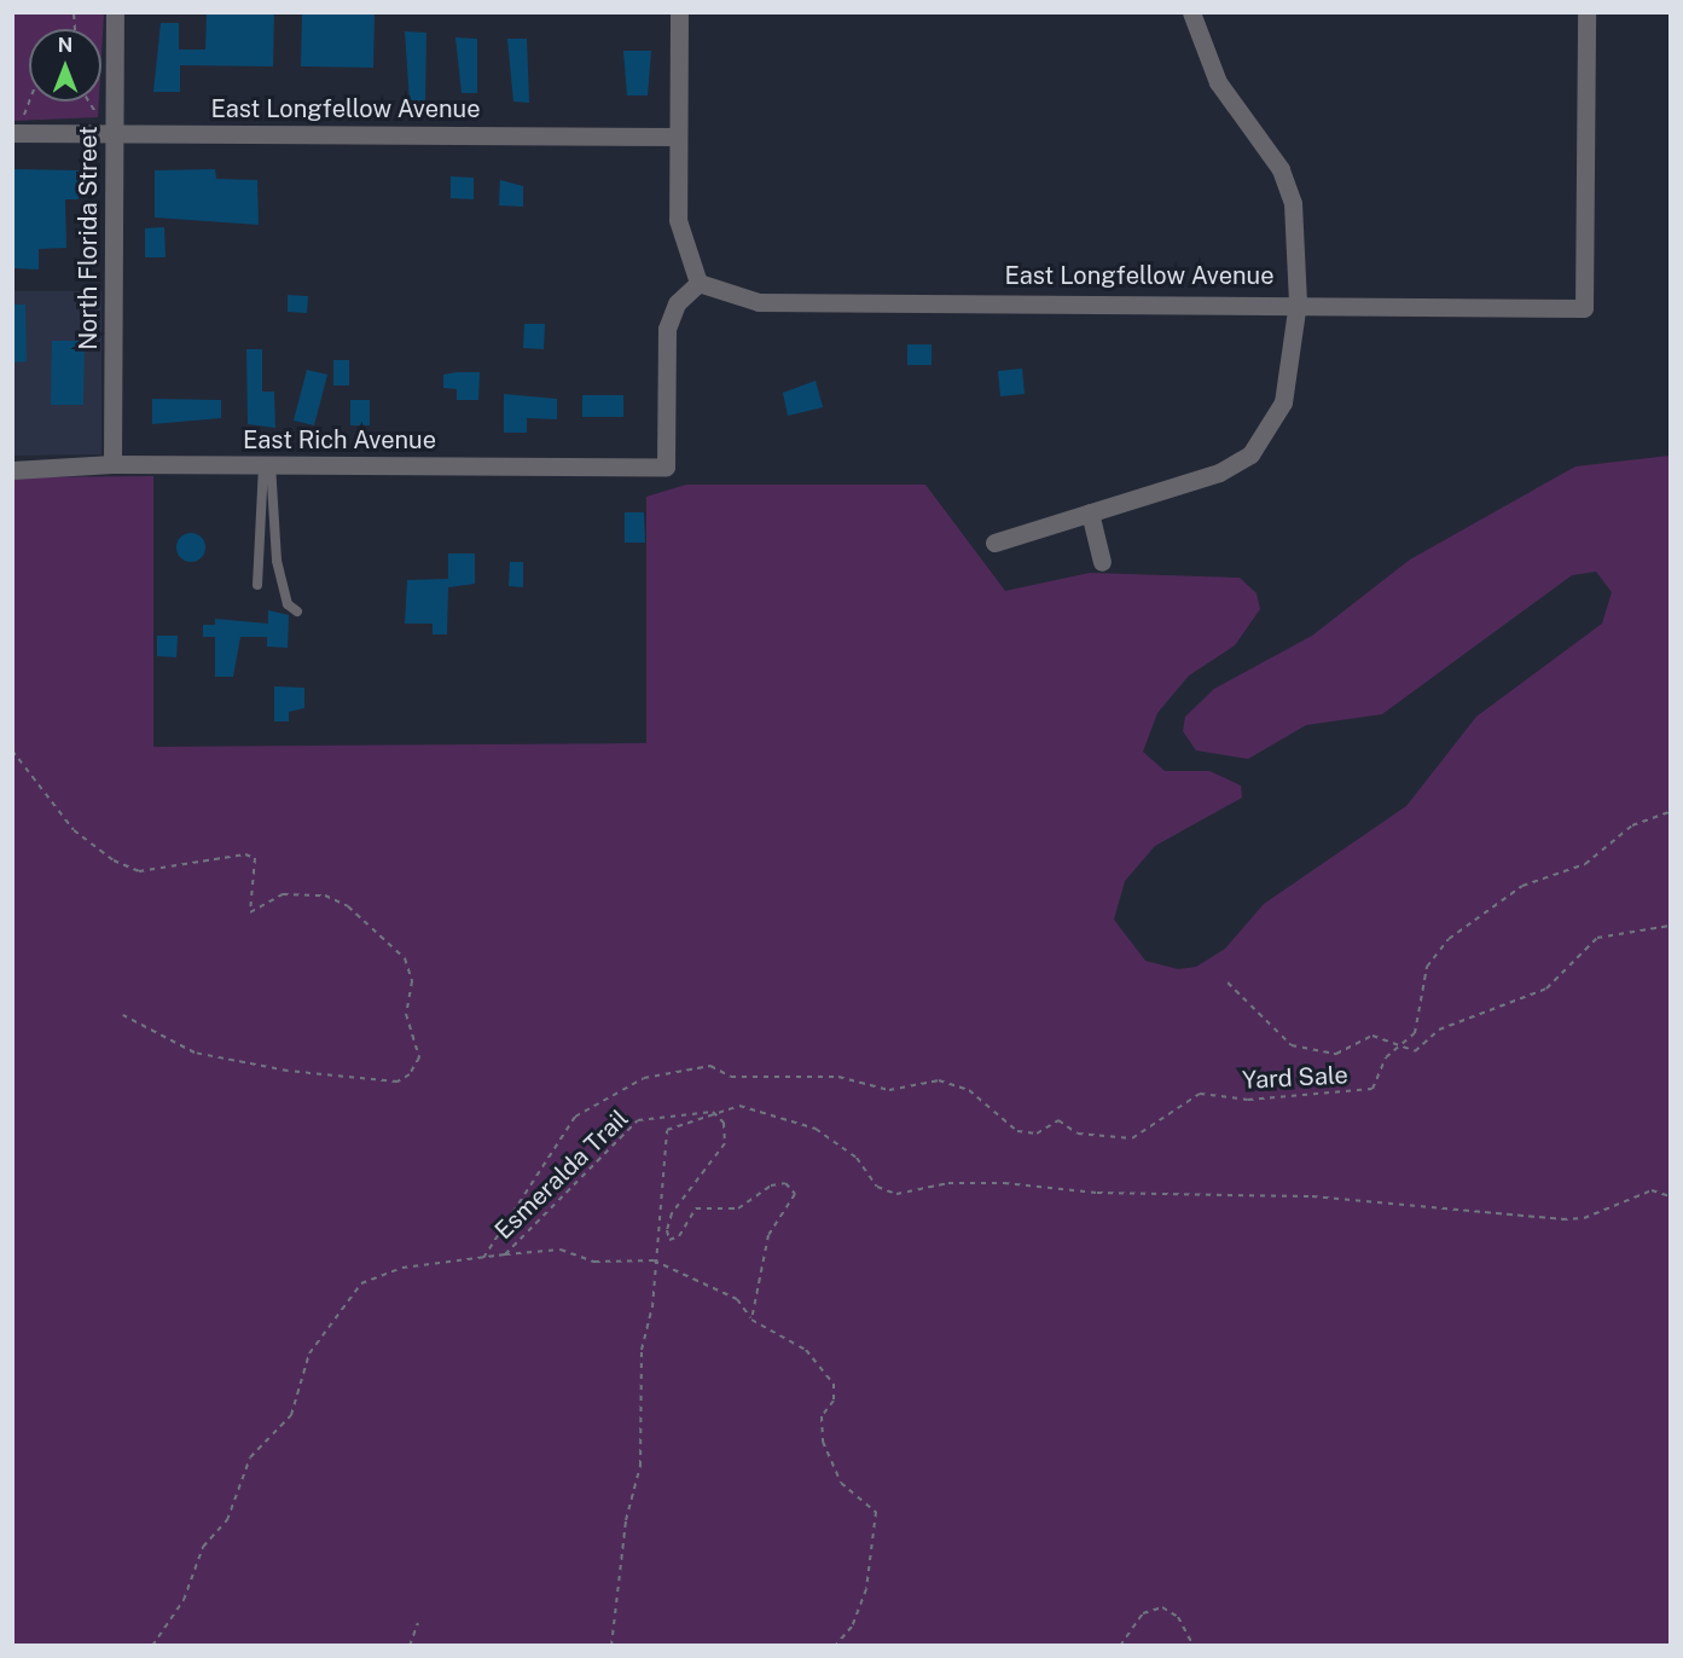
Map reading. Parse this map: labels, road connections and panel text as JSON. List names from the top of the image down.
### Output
{
  "streets": {
    "street": ["East Longfellow Avenue", "North Florida Street", "East Rich Avenue"],
    "path": ["Yard Sale", "Esmeralda Trail"]
  },
  "crossings": [
    ["East Longfellow Avenue", "North Florida Street"],
    ["East Longfellow Avenue", "East Rich Avenue"],
    ["North Florida Street", "East Rich Avenue"],
    ["Yard Sale", "Esmeralda Trail"]
  ],
  "north": "top"
}
